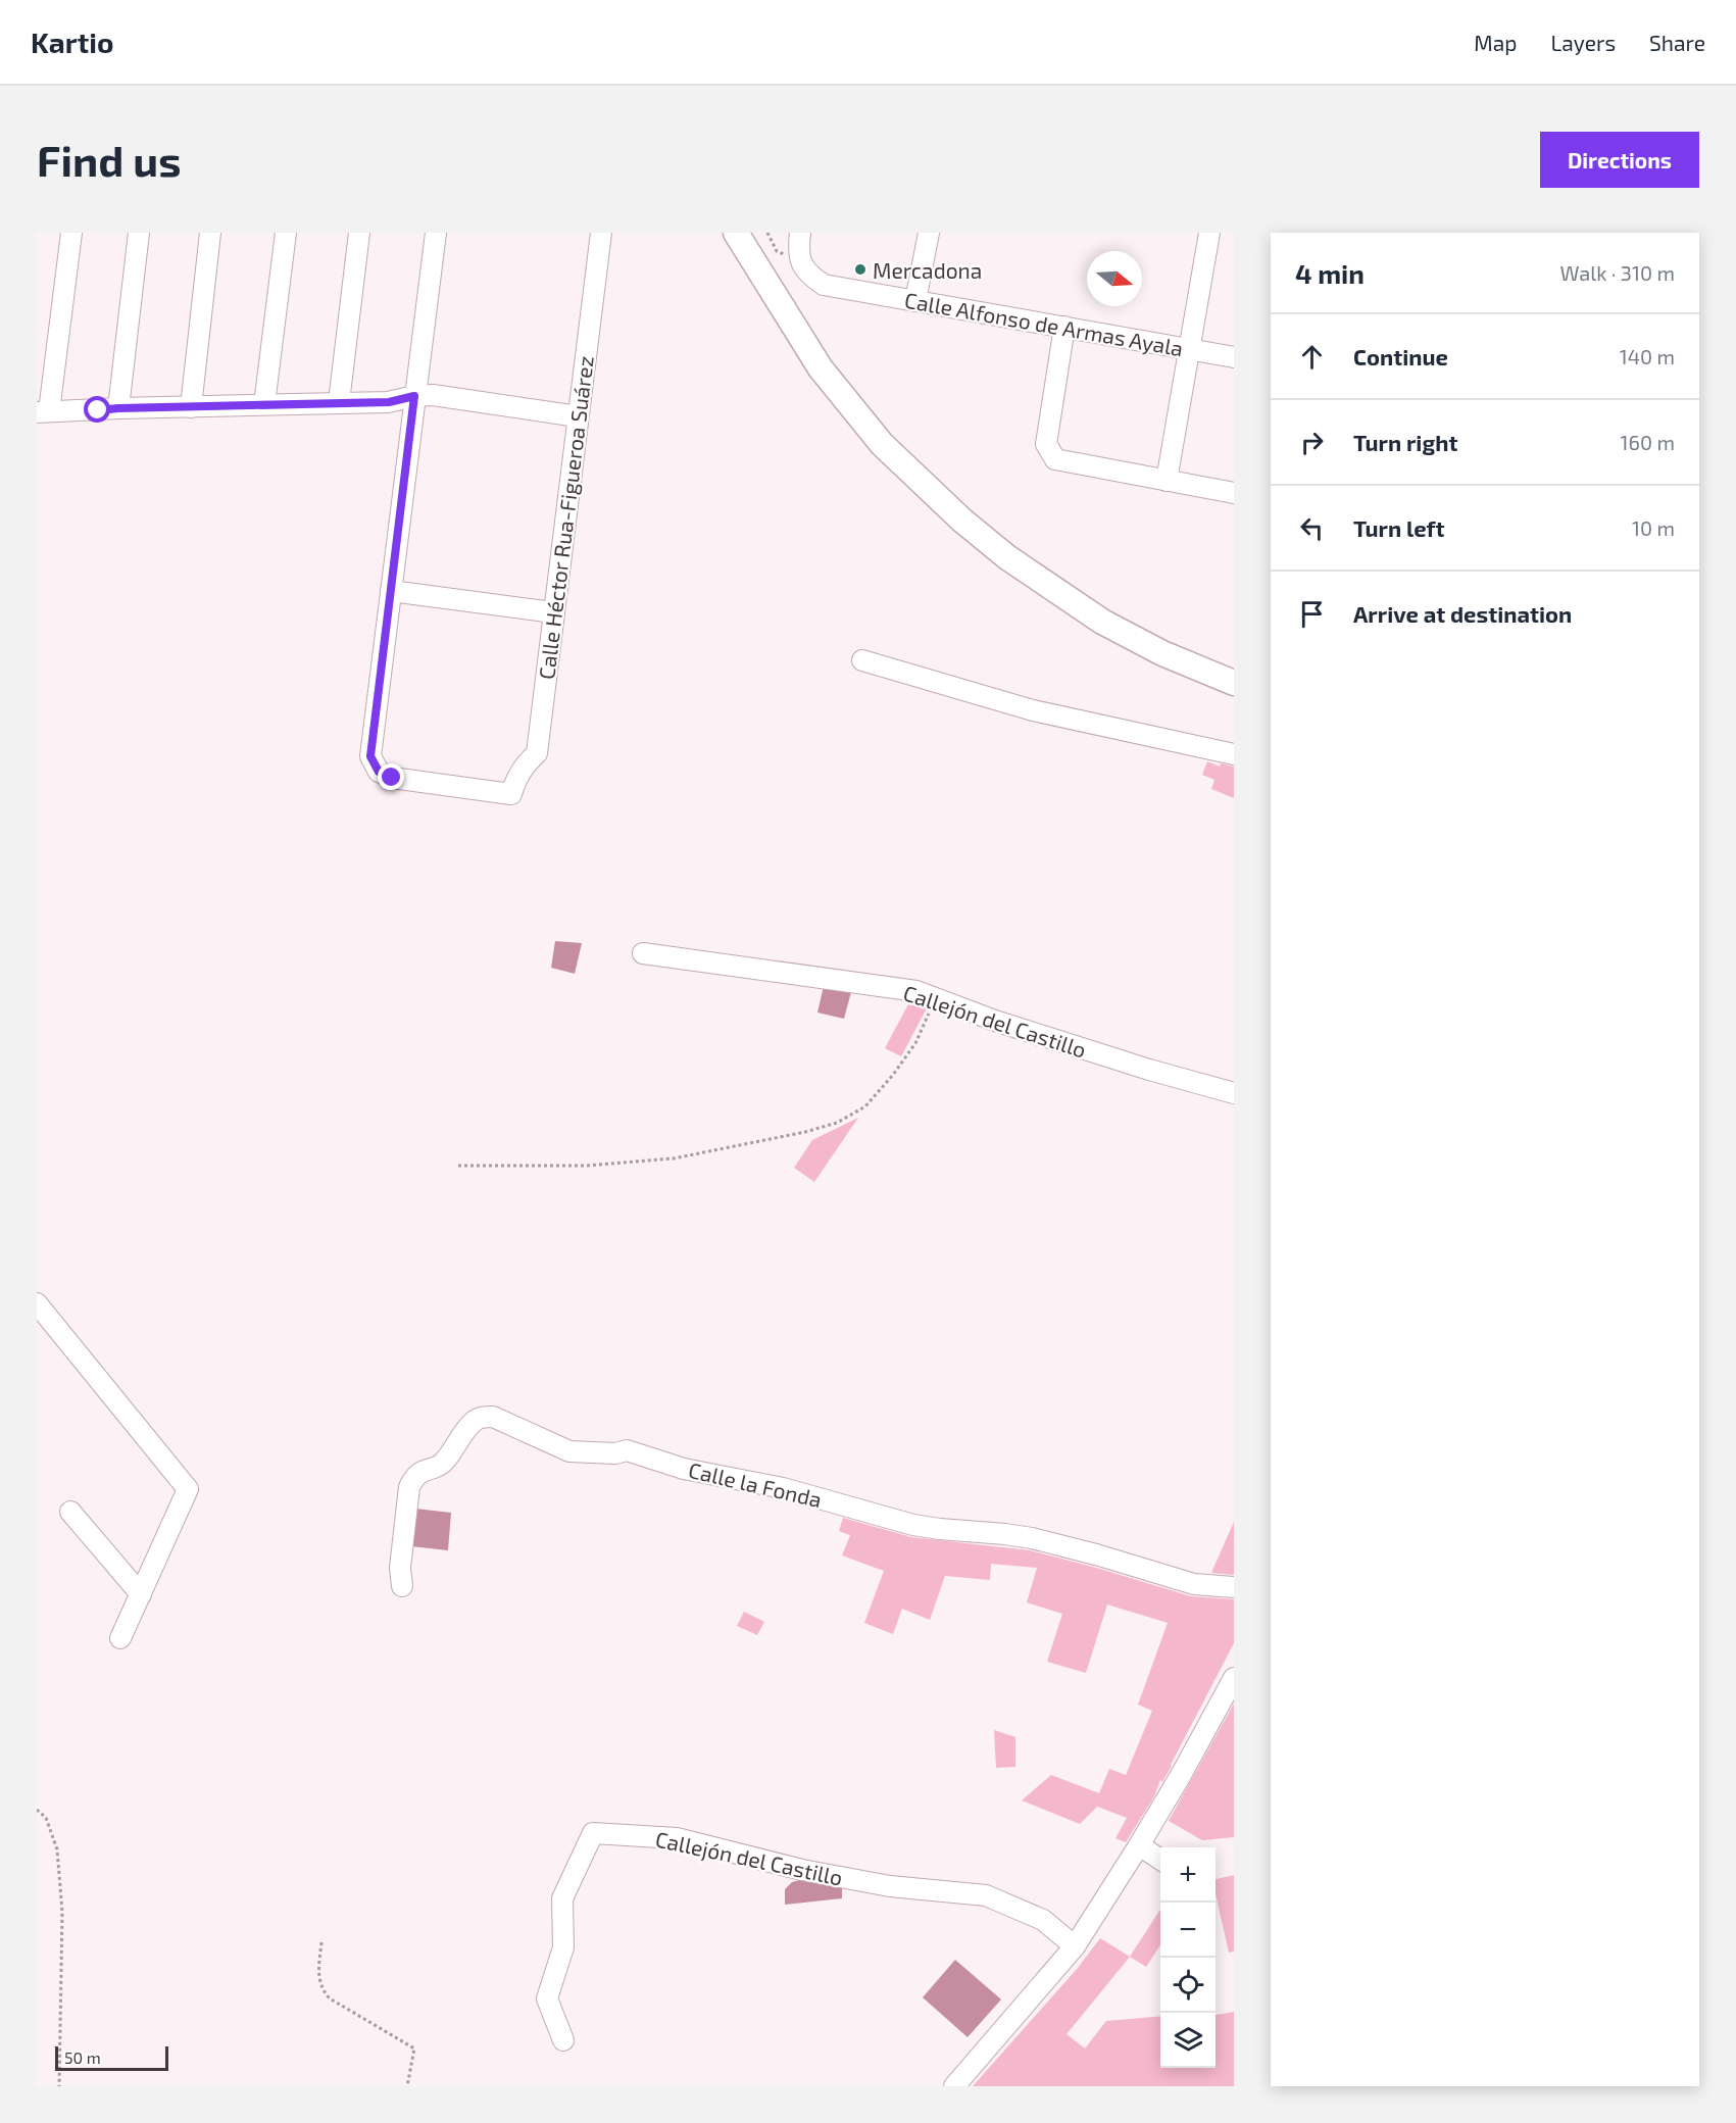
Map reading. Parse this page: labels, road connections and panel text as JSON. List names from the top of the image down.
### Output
{
  "streets": {
    "street": [
      "Calle Alfonso de Armas Ayala",
      "Calle Héctor Rua-Figueroa Suárez",
      "Callejón del Castillo",
      "Calle la Fonda"
    ]
  },
  "places": ["Mercadona"],
  "scale_bar": "50 m",
  "north": "right",
  "page": {
    "header": "Kartio",
    "nav": ["Map", "Layers", "Share"],
    "buttons": "Directions",
    "title": "Find us",
    "heading": ["4 min", "Walk · 310 m"],
    "list": [
      ["Continue", "140 m"],
      ["Turn right", "160 m"],
      ["Turn left", "10 m"],
      "Arrive at destination"
    ],
    "map_buttons": ["+", "−"],
    "scale": "50 m"
  }
}
